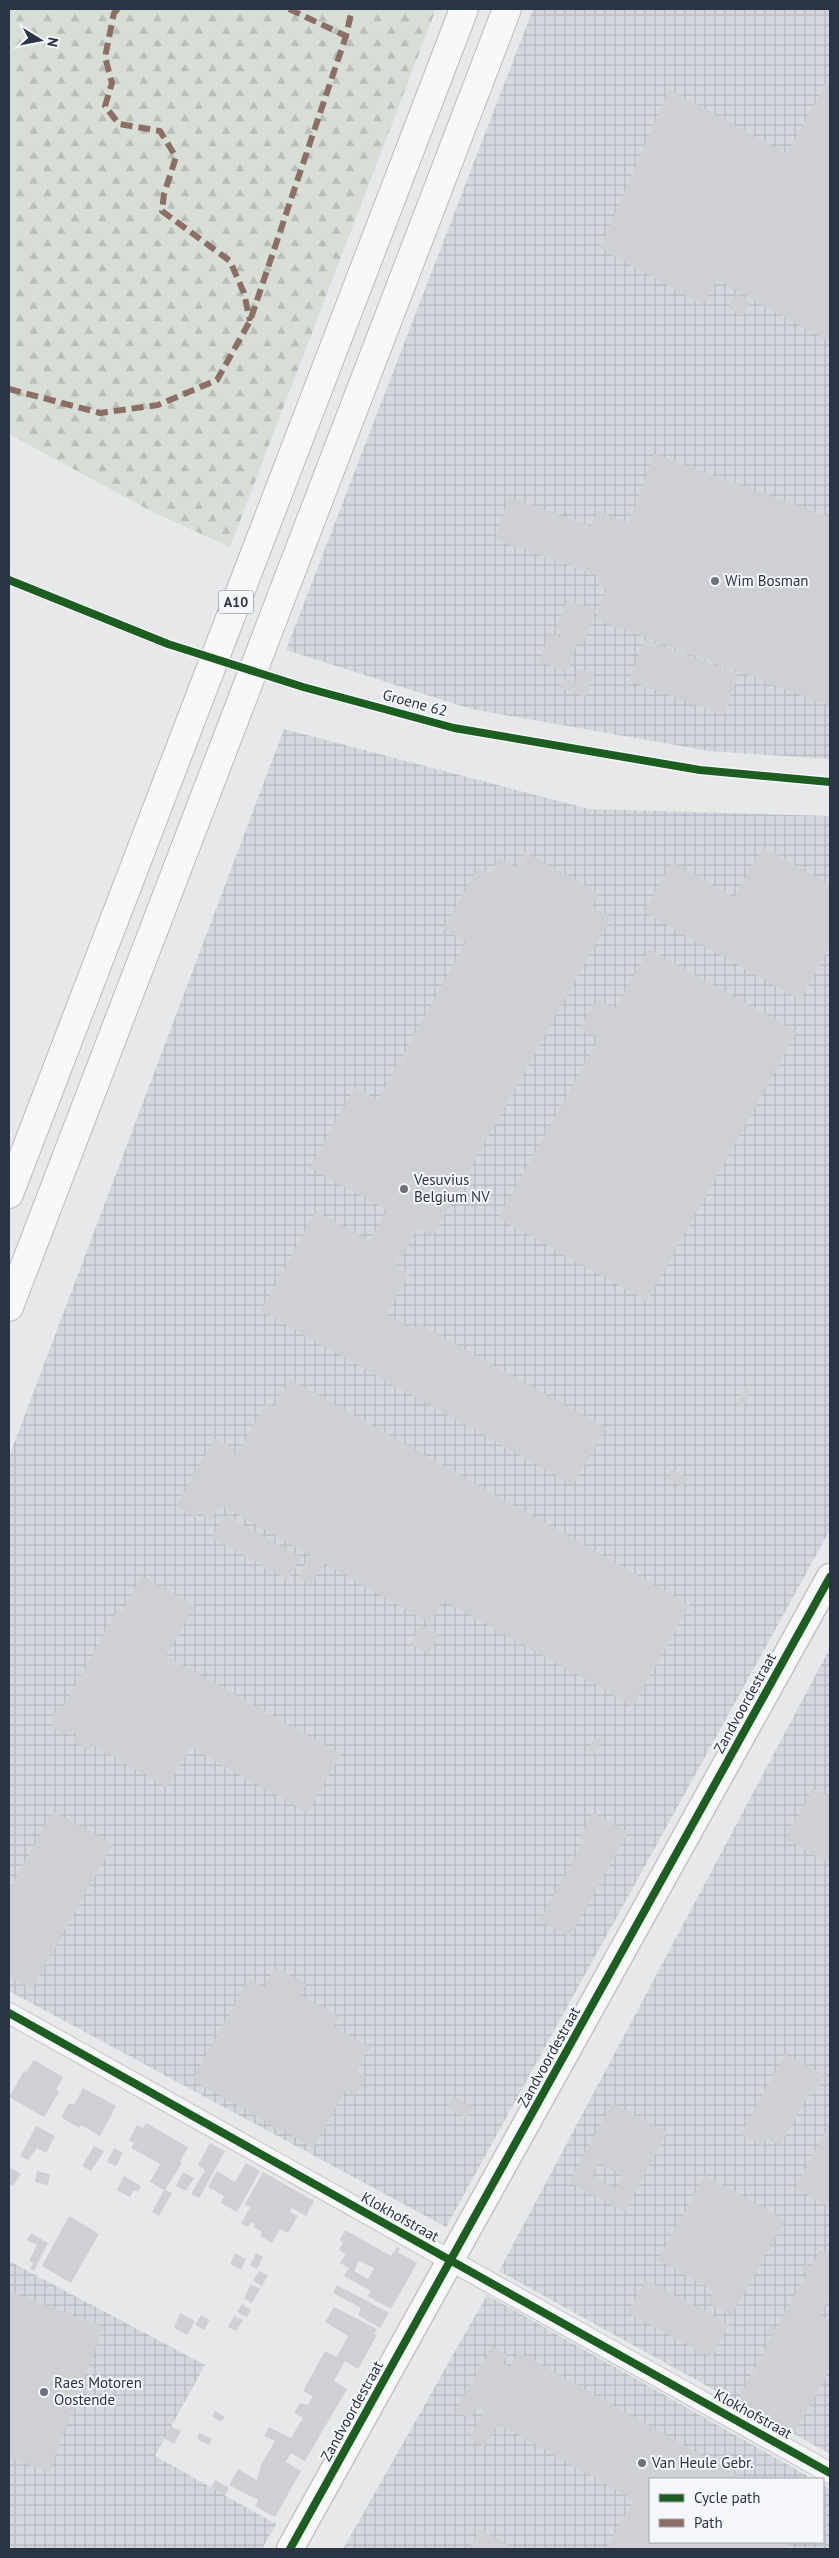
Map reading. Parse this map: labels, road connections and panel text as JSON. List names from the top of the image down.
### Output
{
  "streets": {
    "highway": ["A10"],
    "main road": ["Zandvoordestraat"],
    "street": ["Klokhofstraat"],
    "cycle path": ["Groene 62"]
  },
  "crossings": [
    ["Zandvoordestraat", "Klokhofstraat"]
  ],
  "places": [
    "Wim Bosman",
    "Vesuvius Belgium NV",
    "Raes Motoren Oostende",
    "Van Heule Gebr."
  ],
  "legend": ["Cycle path", "Path"],
  "north": "right"
}
